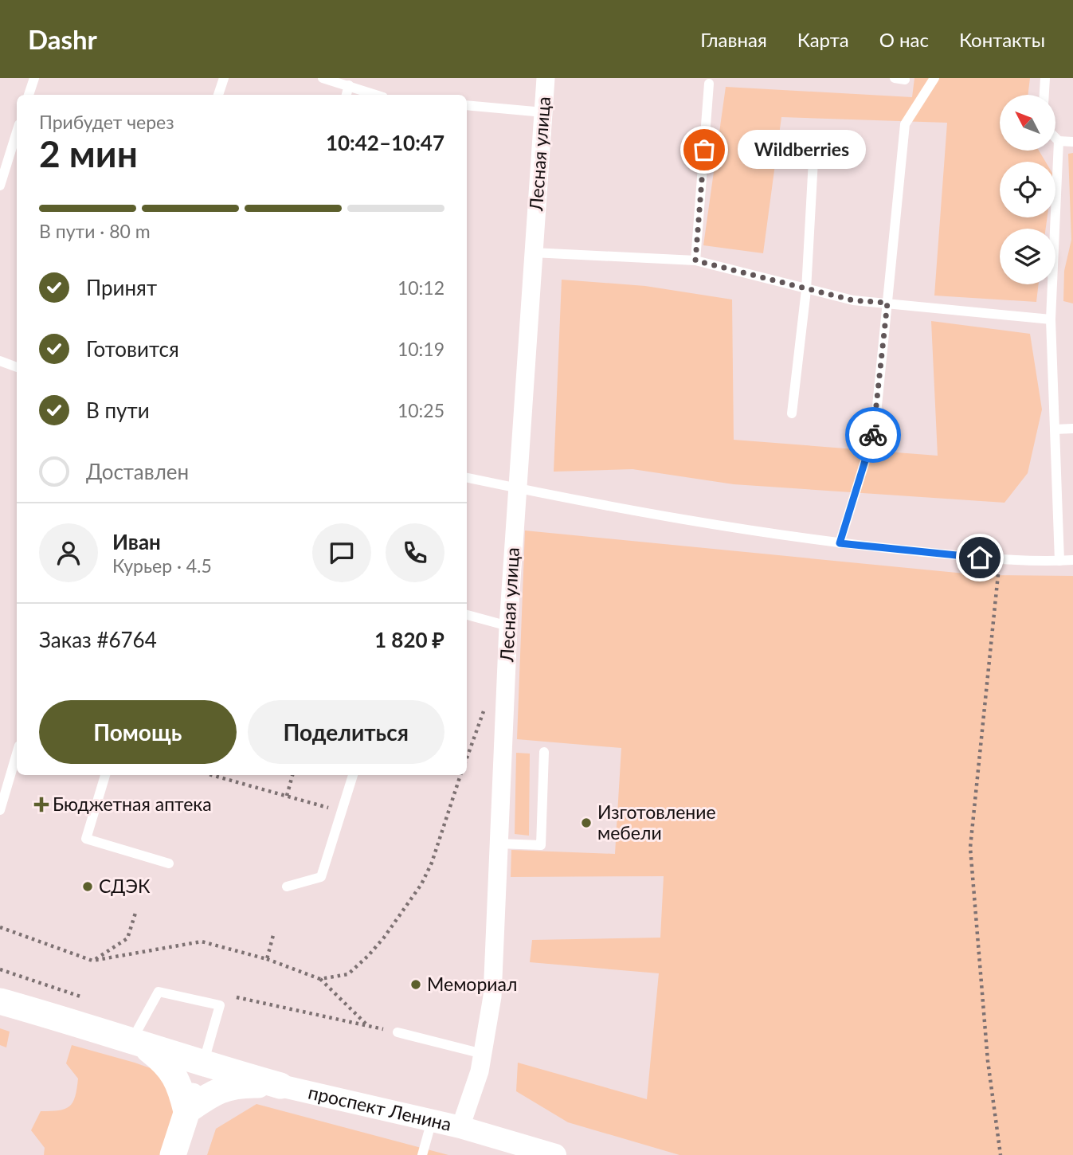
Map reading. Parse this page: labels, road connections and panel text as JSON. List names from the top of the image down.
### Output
{
  "streets": {
    "main road": ["проспект Ленина"],
    "street": ["Лесная улица"]
  },
  "crossings": [
    ["Лесная улица", "проспект Ленина"]
  ],
  "places": {
    "other": [
      "Wildberries",
      "Изготовление мебели",
      "СДЭК",
      "Мемориал"
    ],
    "health": ["Бюджетная аптека"]
  },
  "north": "top left",
  "page": {
    "header": "Dashr",
    "nav": [
      "Главная",
      "Карта",
      "О нас",
      "Контакты"
    ],
    "heading": ["2 мин", "Прибудет через", "10:42–10:47"],
    "panel": [
      "Иван",
      "Курьер · 4.5",
      "Заказ #6764",
      "1 820 ₽"
    ],
    "bubble": "Wildberries",
    "bar": "В пути · 80 m",
    "list": [
      ["Принят", "10:12"],
      ["Готовится", "10:19"],
      ["В пути", "10:25"],
      "Доставлен"
    ],
    "buttons": ["Помощь", "Поделиться"]
  }
}
